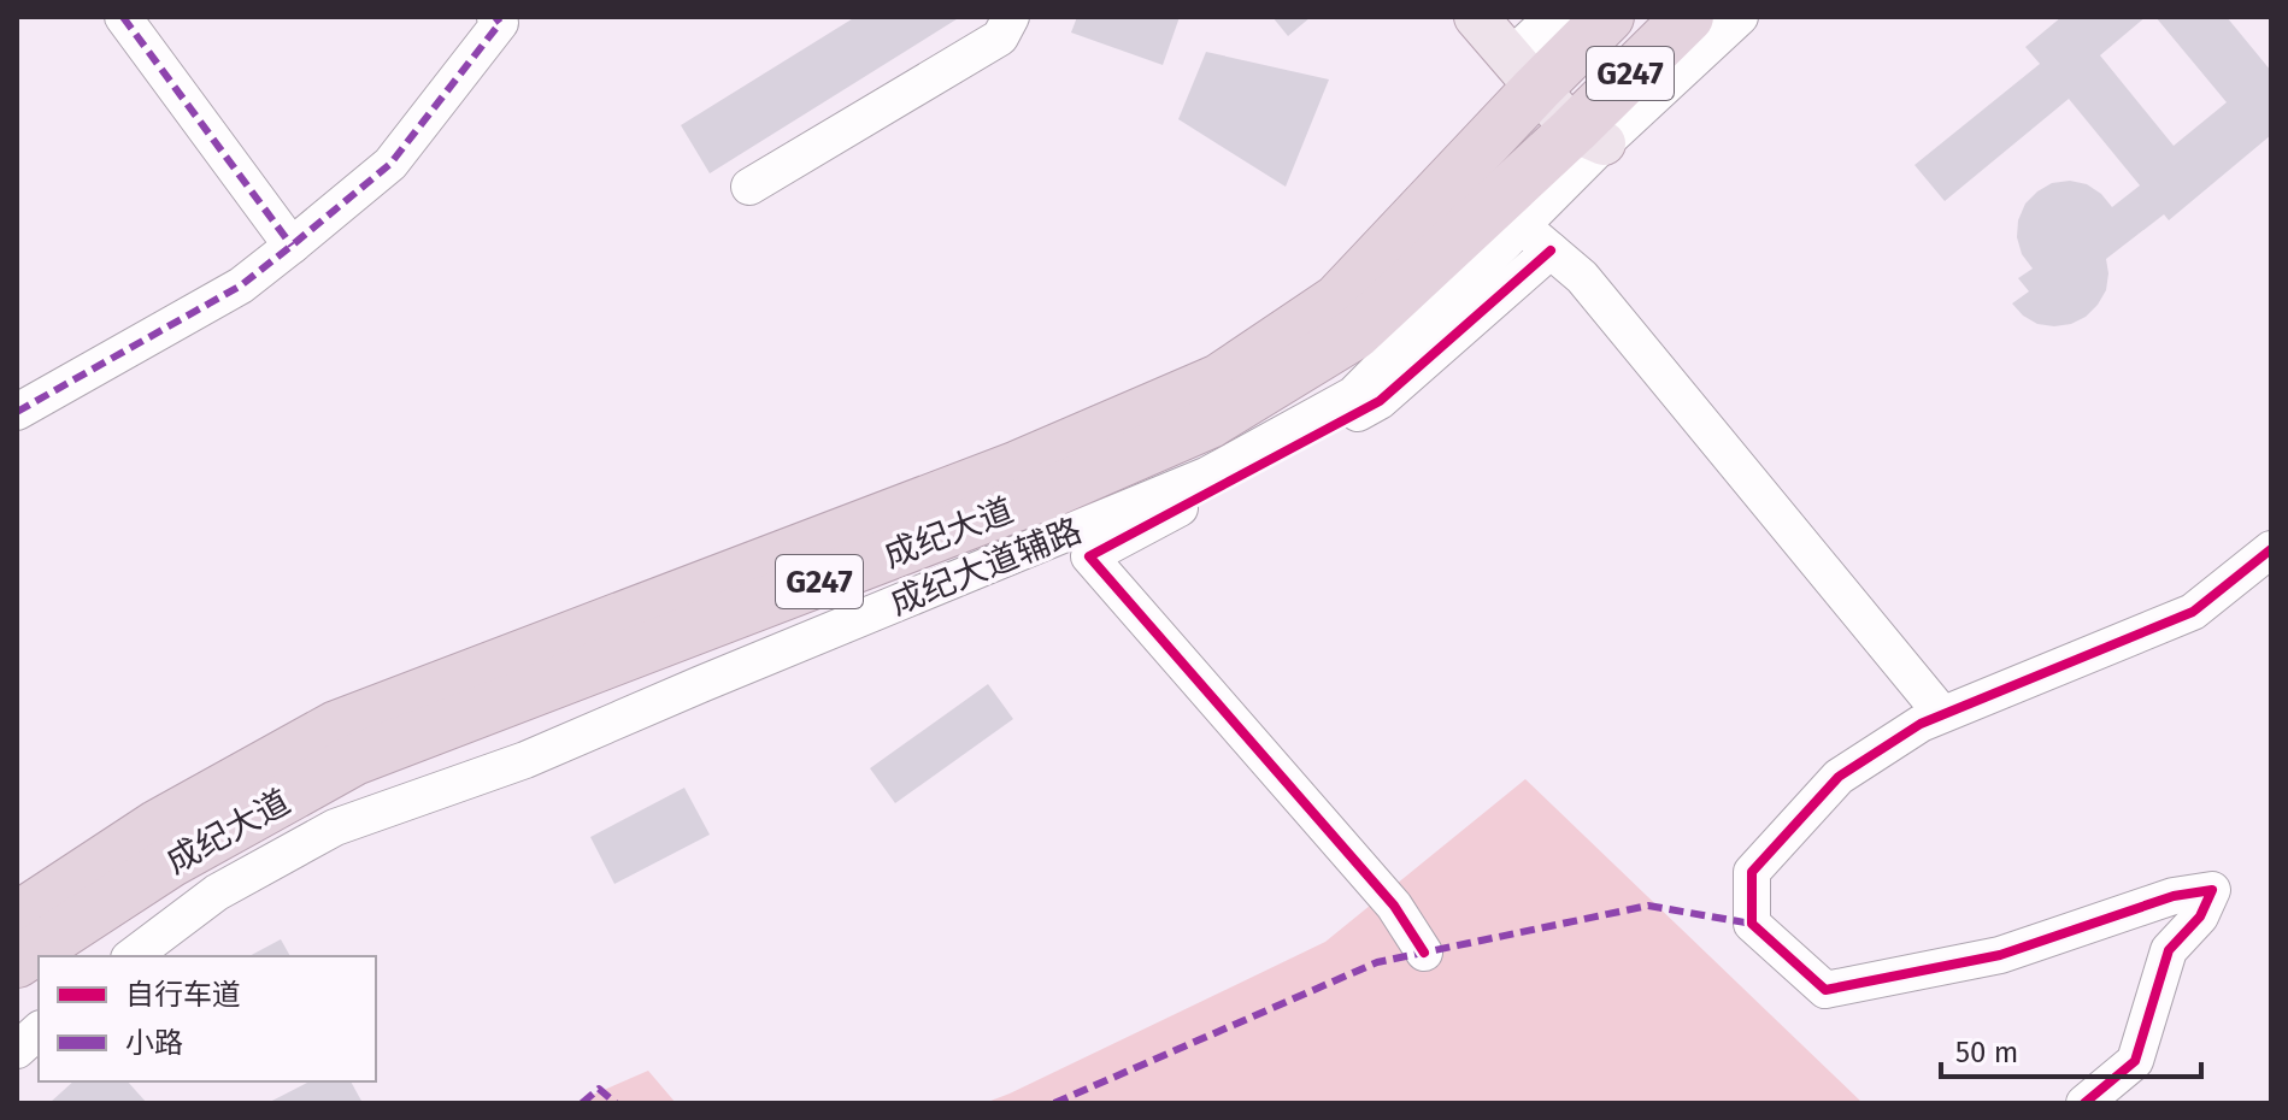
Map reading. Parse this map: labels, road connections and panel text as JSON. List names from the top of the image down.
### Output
{
  "streets": {
    "highway": ["G247", "成纪大道"],
    "street": ["成纪大道辅路"]
  },
  "crossings": [
    ["成纪大道", "成纪大道辅路"]
  ],
  "legend": ["自行车道", "小路"],
  "scale_bar": "50 m"
}
